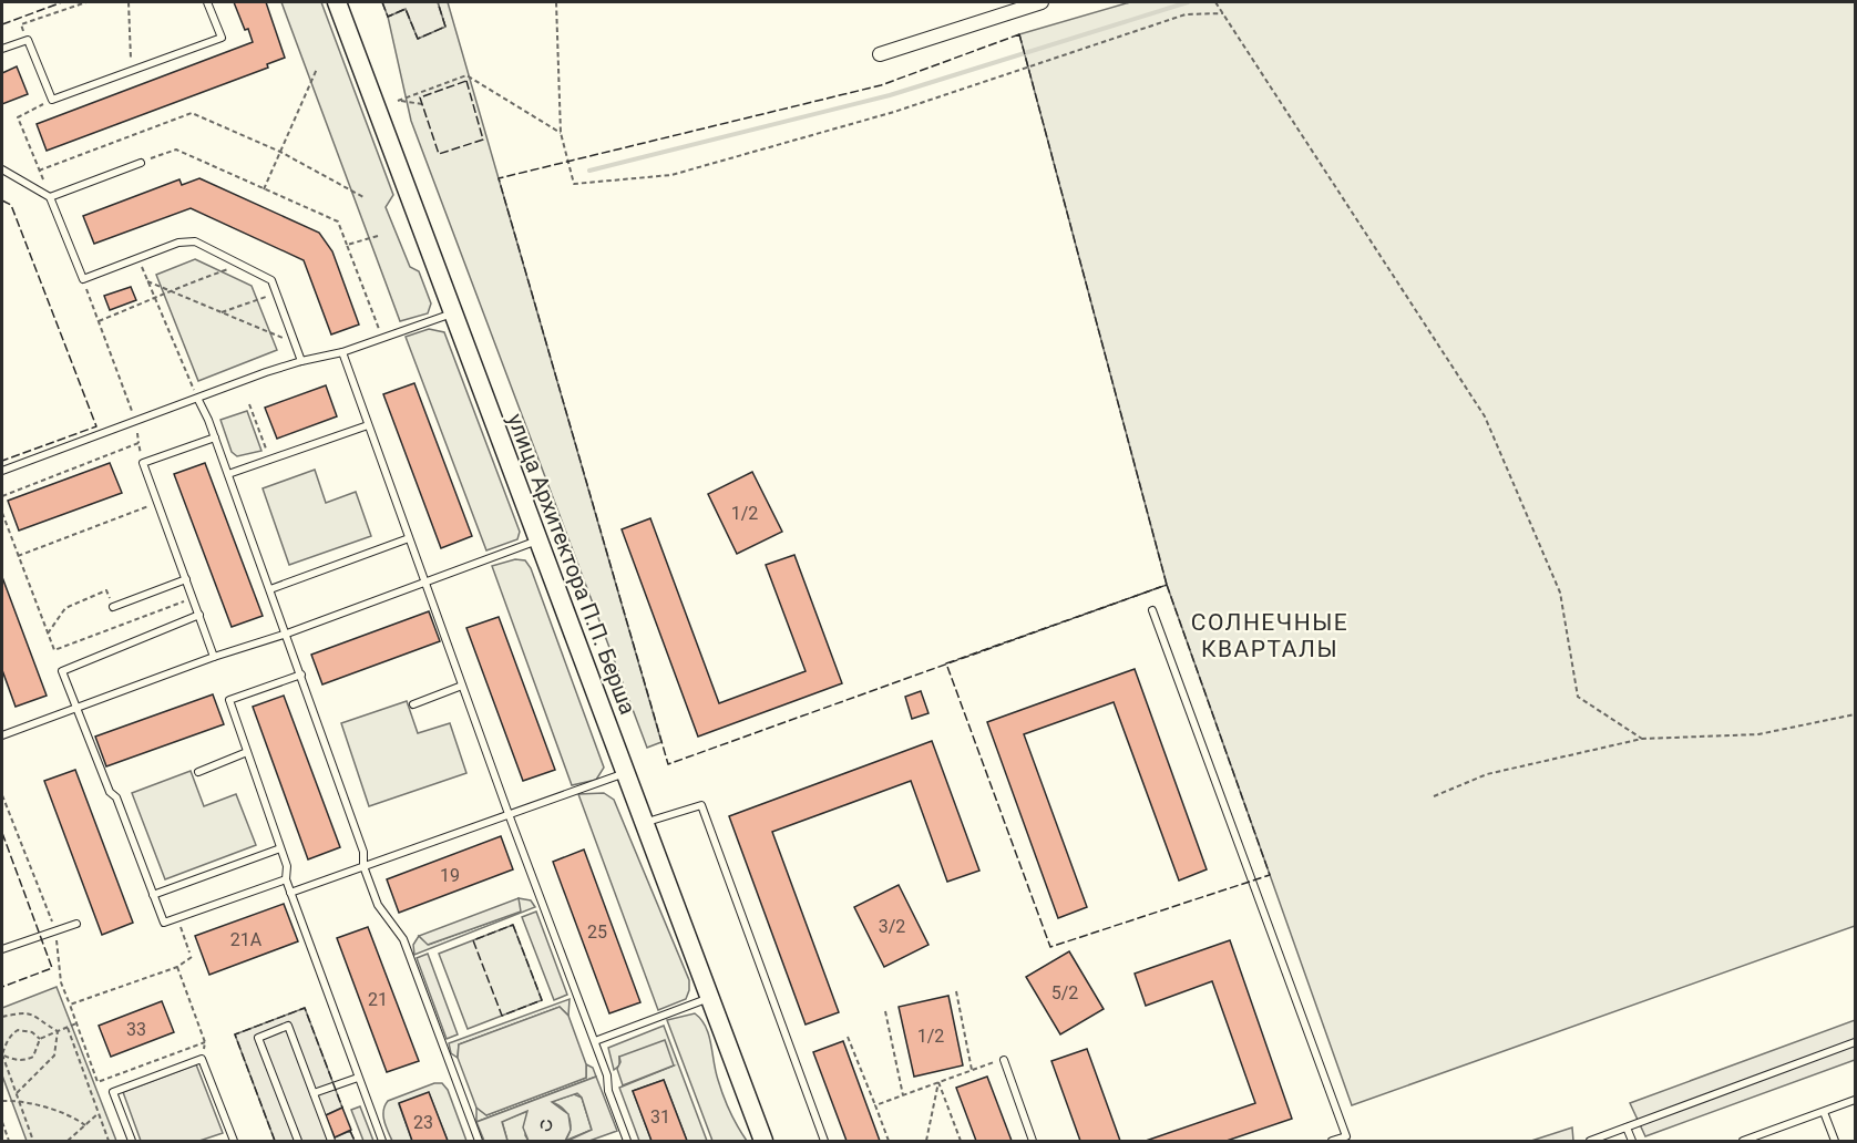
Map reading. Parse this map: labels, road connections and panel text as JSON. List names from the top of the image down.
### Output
{
  "streets": {
    "street": ["улица Архитектора П.П. Берша"]
  },
  "districts": ["СОЛНЕЧНЫЕ КВАРТАЛЫ"],
  "house_numbers": [
    "1/2",
    "19",
    "3/2",
    "25",
    "21А",
    "5/2",
    "21",
    "33",
    "1/2",
    "31",
    "23"
  ]
}
